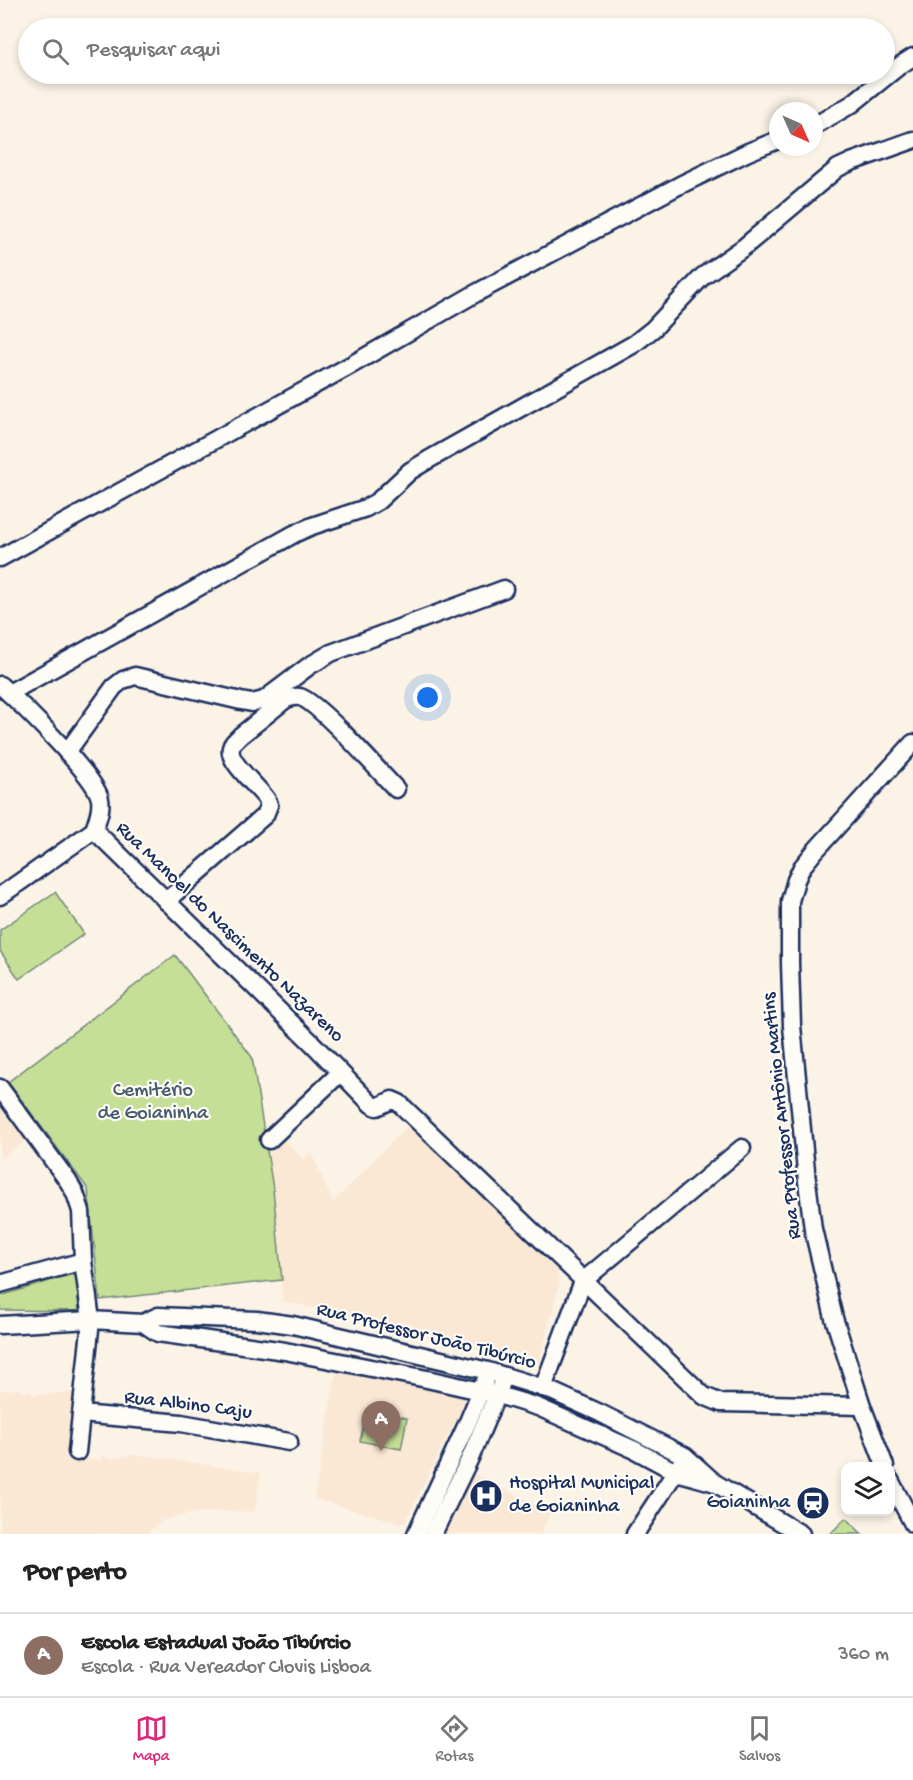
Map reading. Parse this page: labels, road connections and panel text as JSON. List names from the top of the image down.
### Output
{
  "streets": {
    "street": [
      "Rua Manoel do Nascimento Nazareno",
      "Rua Professor Antônio Martins",
      "Rua Professor João Tibúrcio",
      "Rua Albino Caju"
    ]
  },
  "parks": ["Cemitério de Goianinha"],
  "places": {
    "hospital": ["Hospital Municipal de Goianinha"],
    "station": ["Goianinha"]
  },
  "north": "bottom right",
  "page": {
    "search": "Pesquisar aqui",
    "pins": "A",
    "heading": "Por perto",
    "list": [
      {
        "mark": "A",
        "name": "Escola Estadual João Tibúrcio",
        "note": "Escola · Rua Vereador Clovis Lisboa",
        "value": "360 m"
      }
    ],
    "nav": ["Mapa", "Rotas", "Salvos"]
  }
}
